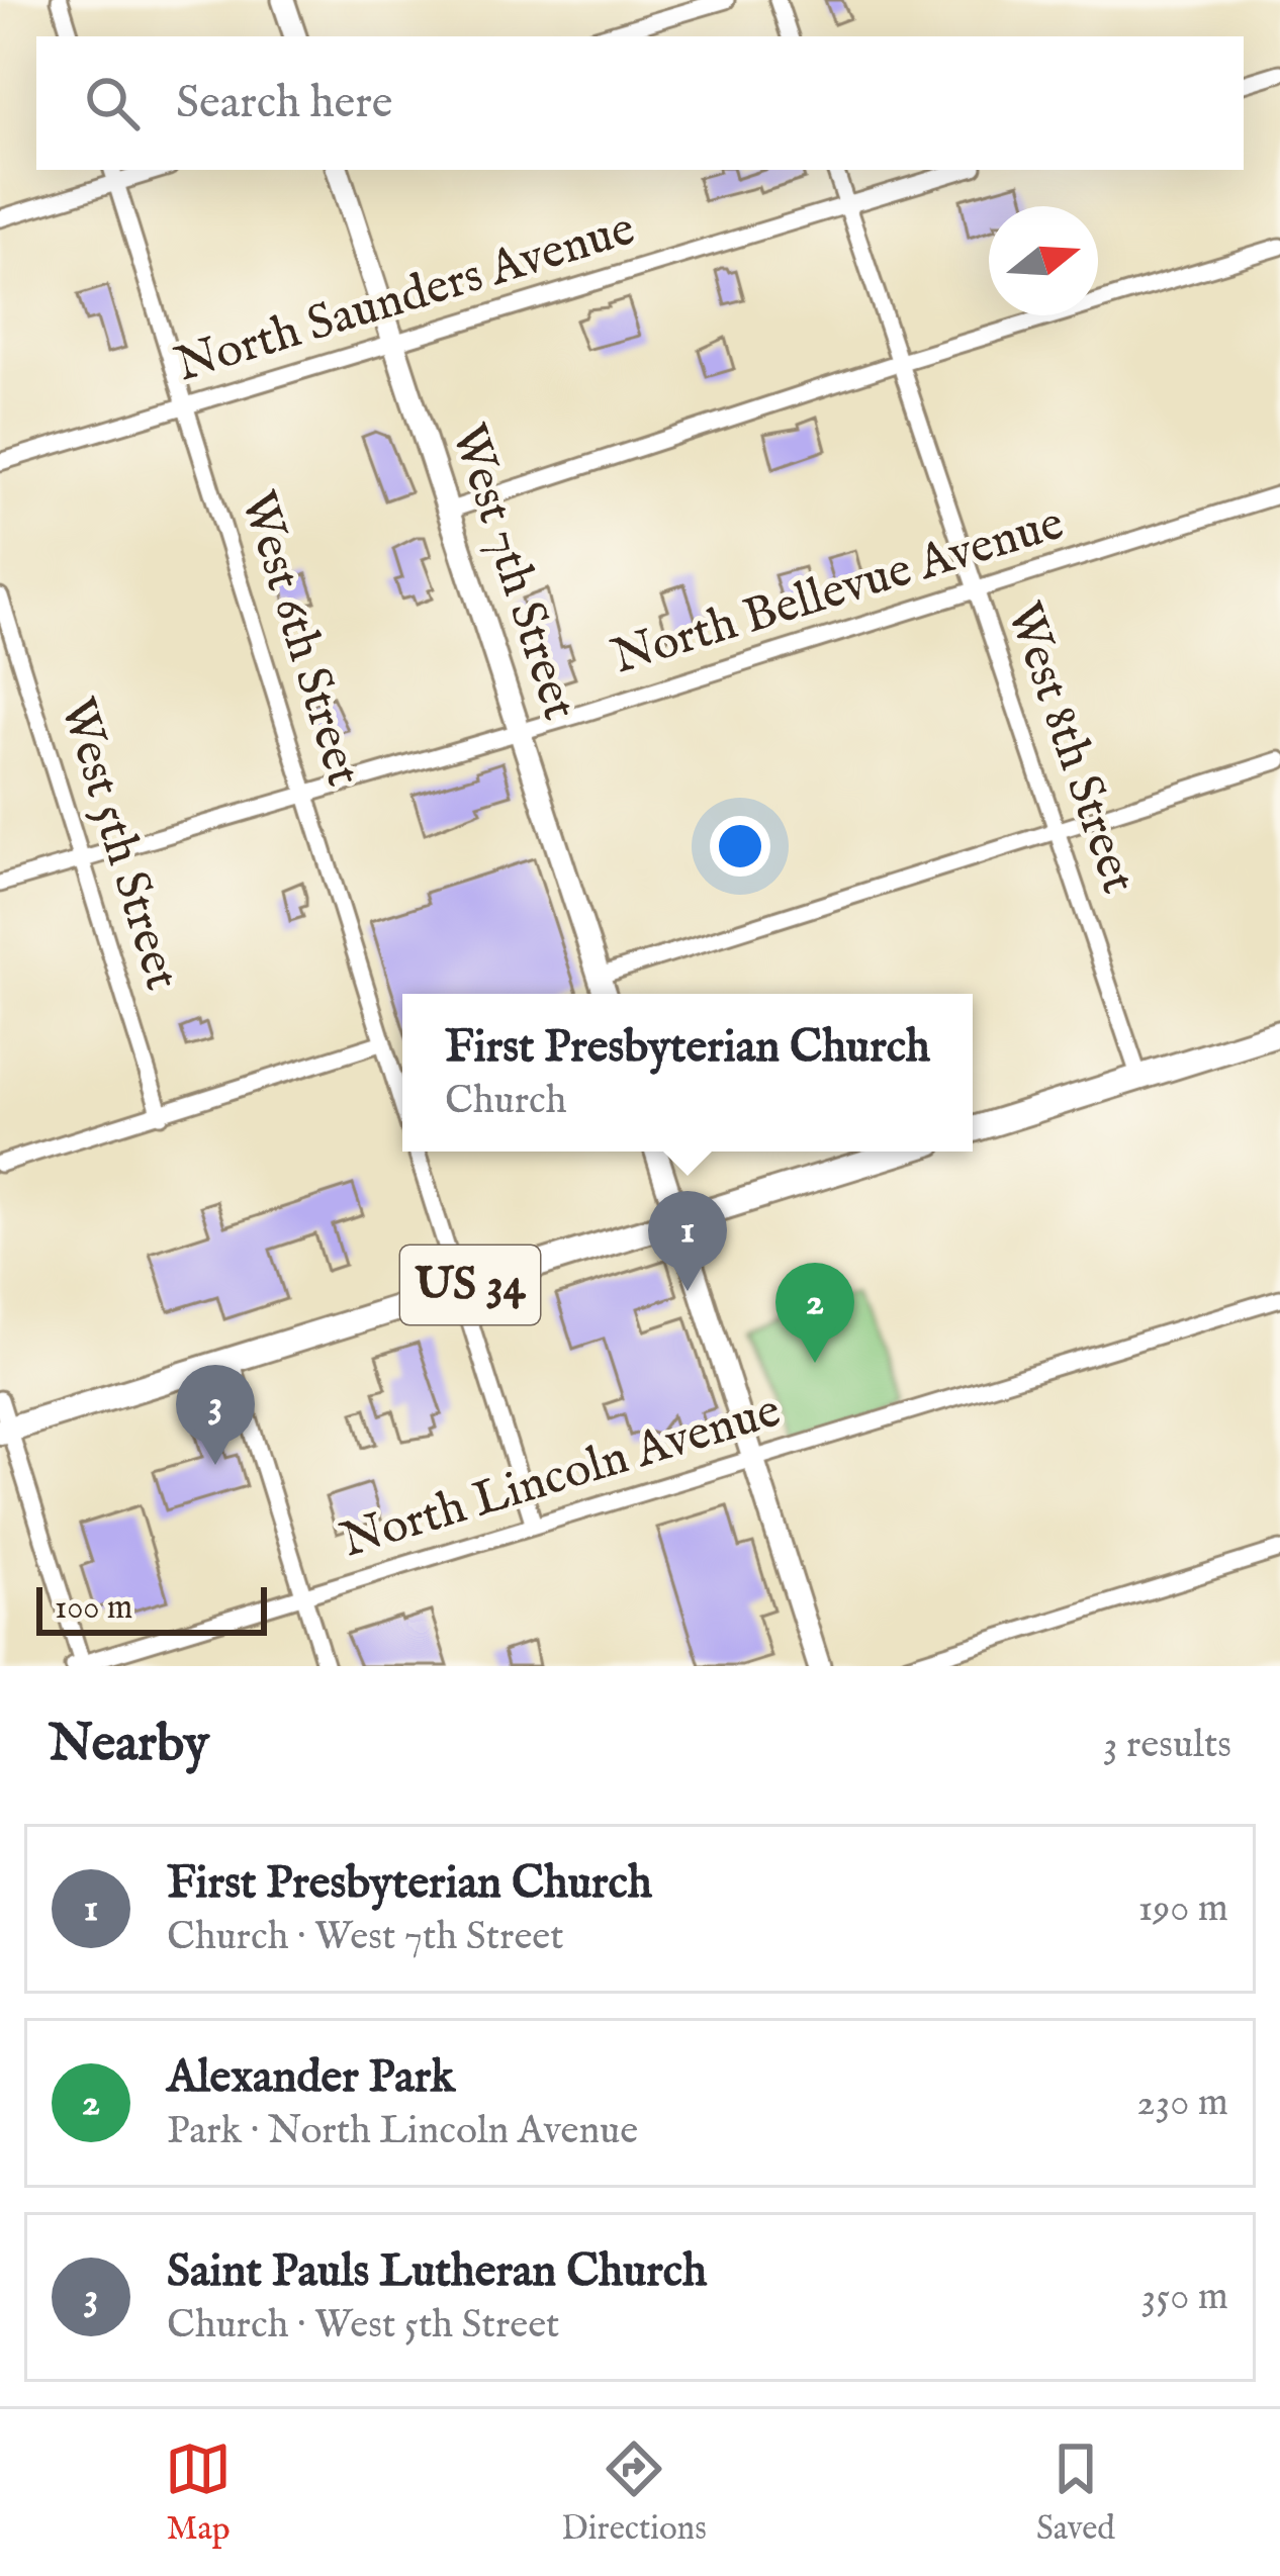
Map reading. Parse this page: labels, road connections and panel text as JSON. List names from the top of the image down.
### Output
{
  "streets": {
    "highway": ["US 34"],
    "main road": ["West 7th Street"],
    "street": [
      "North Saunders Avenue",
      "North Bellevue Avenue",
      "West 6th Street",
      "West 8th Street",
      "West 5th Street",
      "North Lincoln Avenue"
    ]
  },
  "crossings": [
    ["North Saunders Avenue", "West 7th Street"],
    ["North Saunders Avenue", "West 6th Street"],
    ["North Saunders Avenue", "West 8th Street"],
    ["West 7th Street", "North Bellevue Avenue"],
    ["North Bellevue Avenue", "West 6th Street"],
    ["North Bellevue Avenue", "West 8th Street"],
    ["North Bellevue Avenue", "West 5th Street"],
    ["West 6th Street", "US 34"],
    ["West 6th Street", "North Lincoln Avenue"]
  ],
  "scale_bar": "100 m",
  "north": "right",
  "page": {
    "search": "Search here",
    "popup": ["First Presbyterian Church", "Church"],
    "pins": ["1", "2", "3"],
    "scale": "100 m",
    "heading": ["Nearby", "3 results"],
    "list": [
      {
        "mark": "1",
        "name": "First Presbyterian Church",
        "note": "Church · West 7th Street",
        "value": "190 m"
      },
      {
        "mark": "2",
        "name": "Alexander Park",
        "note": "Park · North Lincoln Avenue",
        "value": "230 m"
      },
      {
        "mark": "3",
        "name": "Saint Pauls Lutheran Church",
        "note": "Church · West 5th Street",
        "value": "350 m"
      }
    ],
    "nav": ["Map", "Directions", "Saved"]
  }
}
